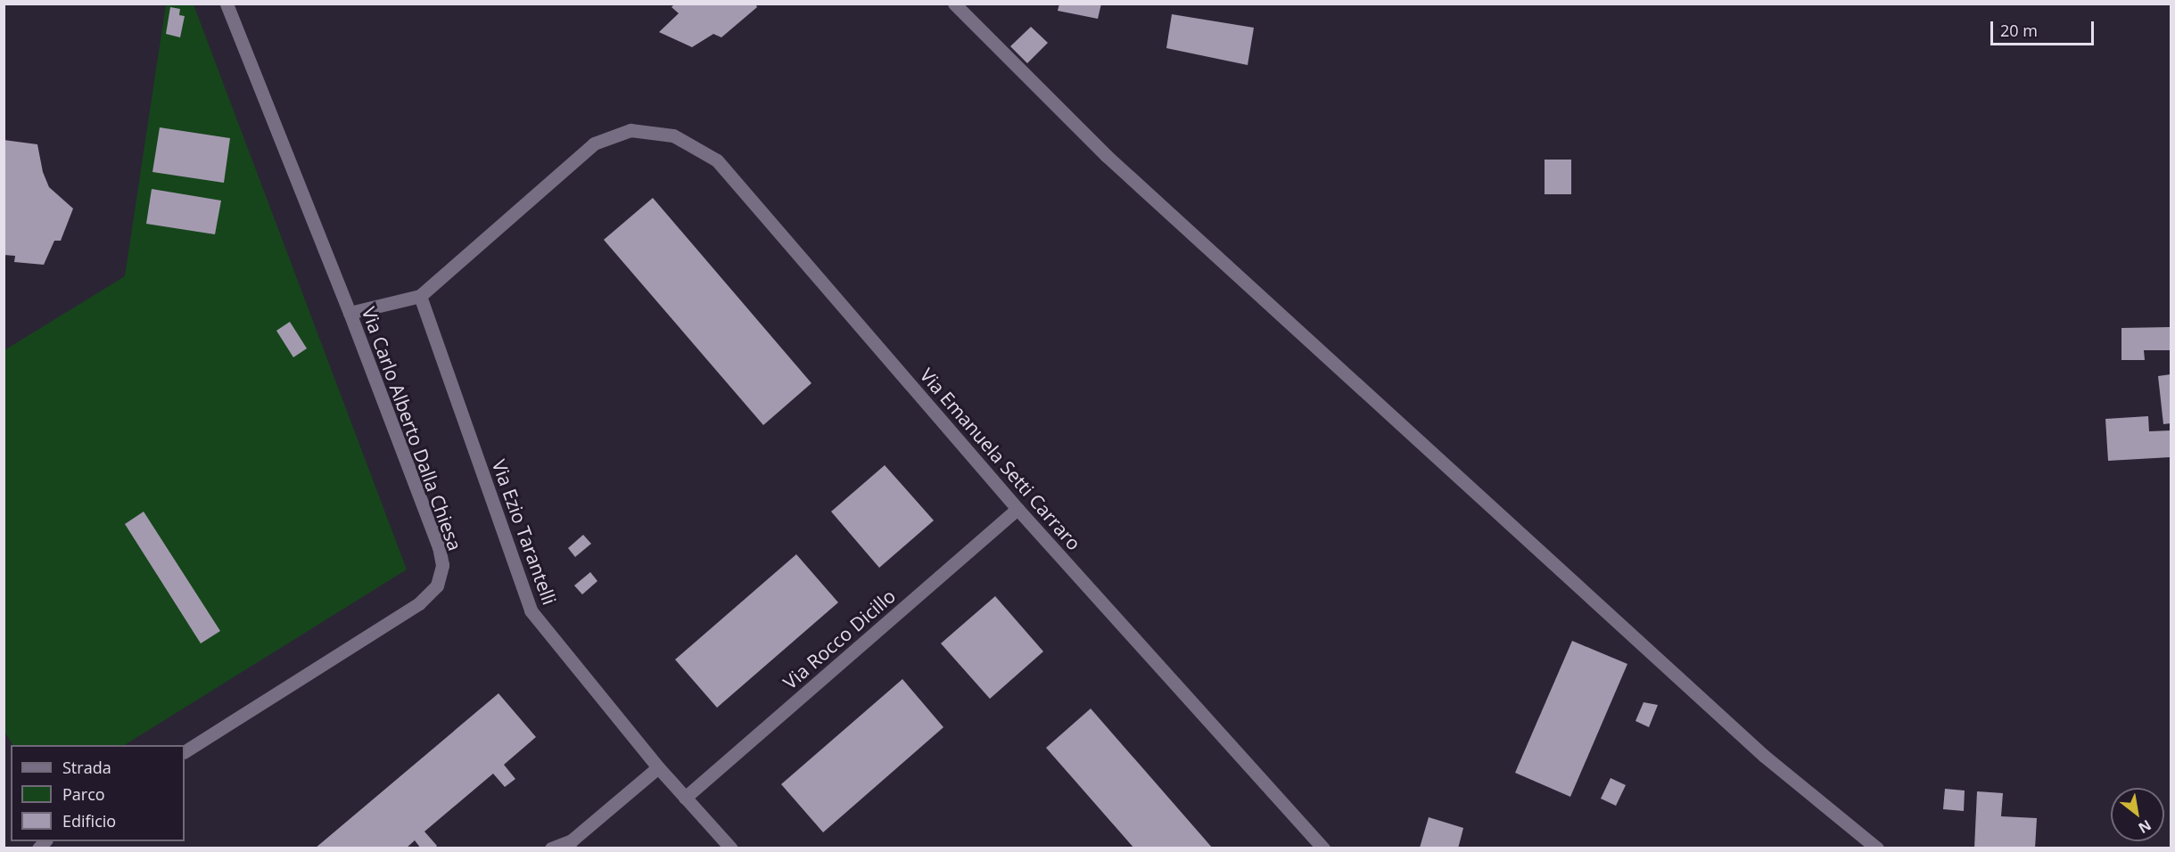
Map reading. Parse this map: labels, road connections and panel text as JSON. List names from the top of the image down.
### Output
{
  "streets": {
    "street": [
      "Via Carlo Alberto Dalla Chiesa",
      "Via Emanuela Setti Carraro",
      "Via Ezio Tarantelli",
      "Via Rocco Dicillo"
    ]
  },
  "crossings": [
    ["Via Emanuela Setti Carraro", "Via Ezio Tarantelli"],
    ["Via Emanuela Setti Carraro", "Via Rocco Dicillo"],
    ["Via Ezio Tarantelli", "Via Rocco Dicillo"]
  ],
  "legend": ["Strada", "Parco", "Edificio"],
  "scale_bar": "20 m",
  "north": "bottom right"
}
